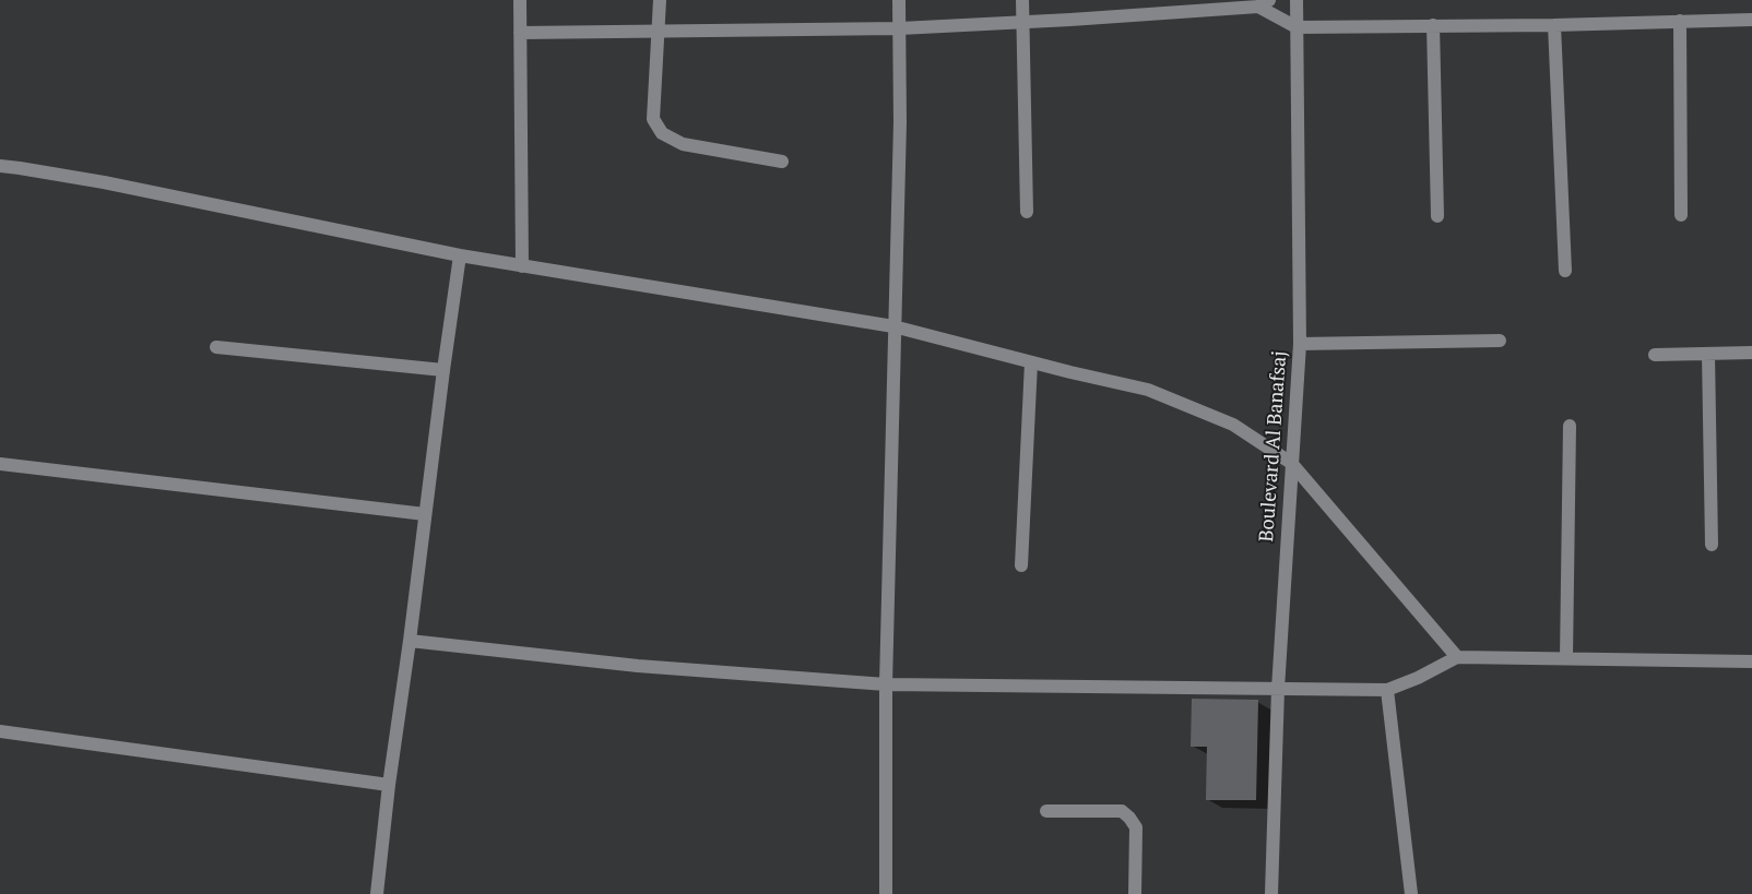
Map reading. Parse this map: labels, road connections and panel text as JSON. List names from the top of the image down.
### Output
{
  "streets": {
    "street": ["Boulevard Al Banafsaj"]
  }
}
